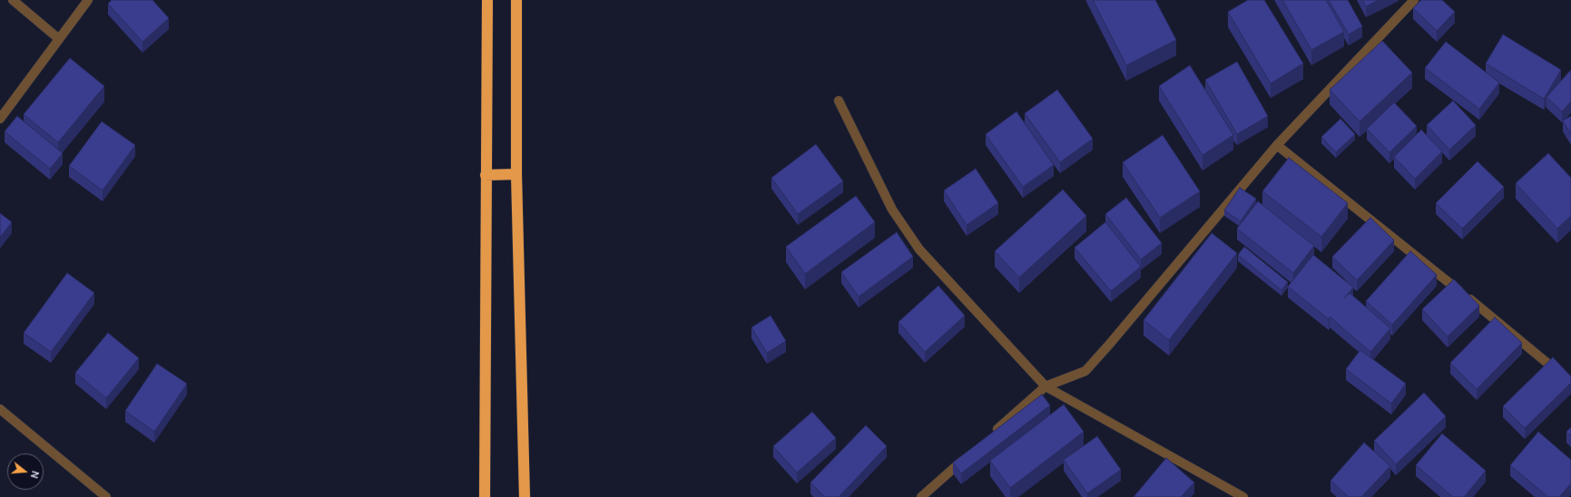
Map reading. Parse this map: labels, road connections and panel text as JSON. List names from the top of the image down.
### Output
{
  "north": "right"
}
